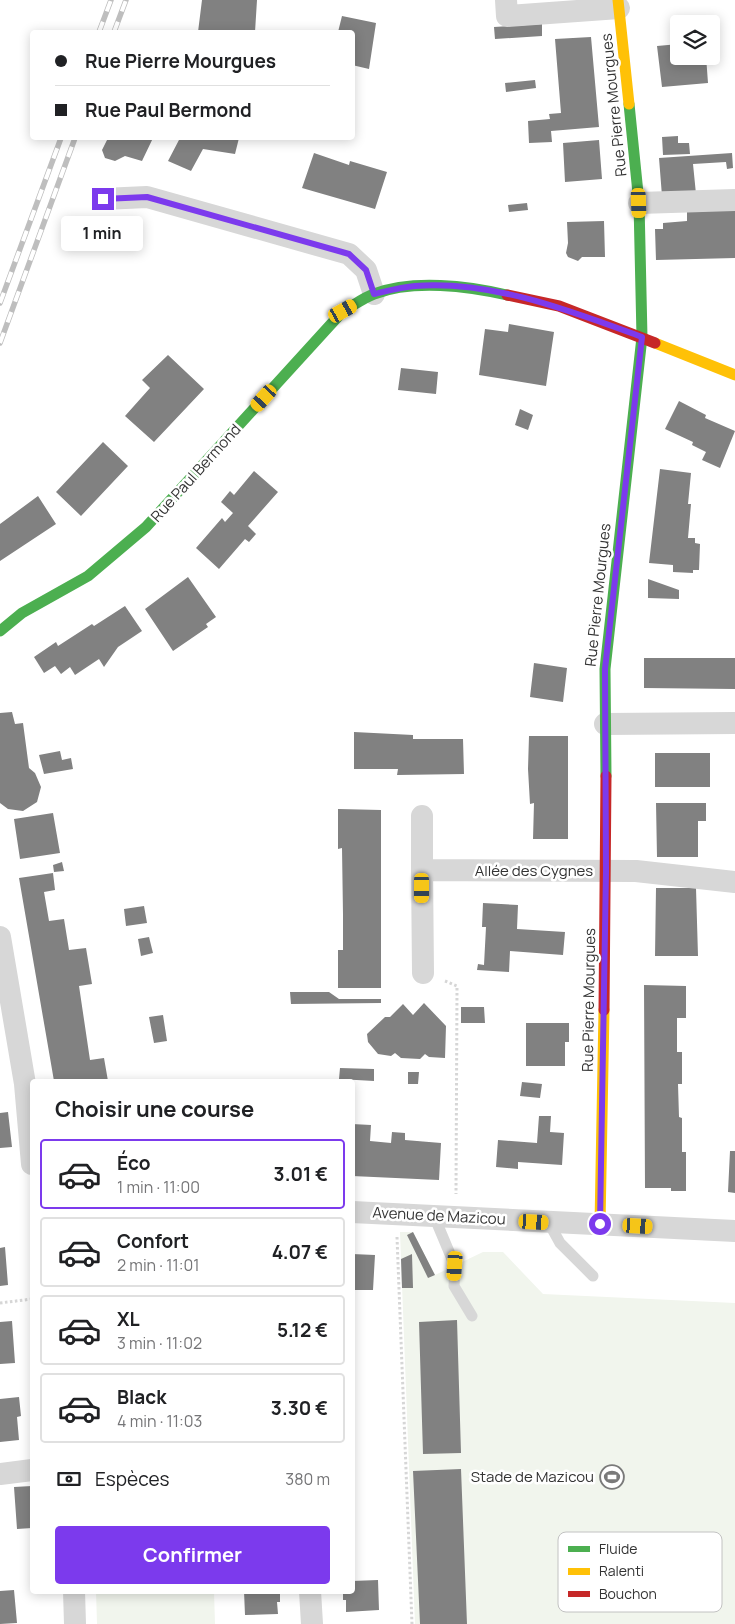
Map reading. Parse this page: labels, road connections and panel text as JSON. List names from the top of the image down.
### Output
{
  "streets": {
    "street": [
      "Rue Pierre Mourgues",
      "Rue Paul Bermond",
      "Allée des Cygnes",
      "Avenue de Mazicou"
    ]
  },
  "crossings": [
    ["Rue Pierre Mourgues", "Rue Paul Bermond"],
    ["Rue Pierre Mourgues", "Allée des Cygnes"],
    ["Rue Pierre Mourgues", "Avenue de Mazicou"]
  ],
  "places": {
    "sports": ["Stade de Mazicou"]
  },
  "legend": ["Fluide", "Ralenti", "Bouchon"],
  "page": {
    "banner": ["Rue Pierre Mourgues", "Rue Paul Bermond"],
    "bubble": "1 min",
    "heading": "Choisir une course",
    "list": [
      {
        "name": "Éco",
        "note": "1 min · 11:00",
        "value": "3.01 €"
      },
      {
        "name": "Confort",
        "note": "2 min · 11:01",
        "value": "4.07 €"
      },
      {
        "name": "XL",
        "note": "3 min · 11:02",
        "value": "5.12 €"
      },
      {
        "name": "Black",
        "note": "4 min · 11:03",
        "value": "3.30 €"
      }
    ],
    "pay": ["Espèces", "380 m"],
    "buttons": "Confirmer"
  }
}
